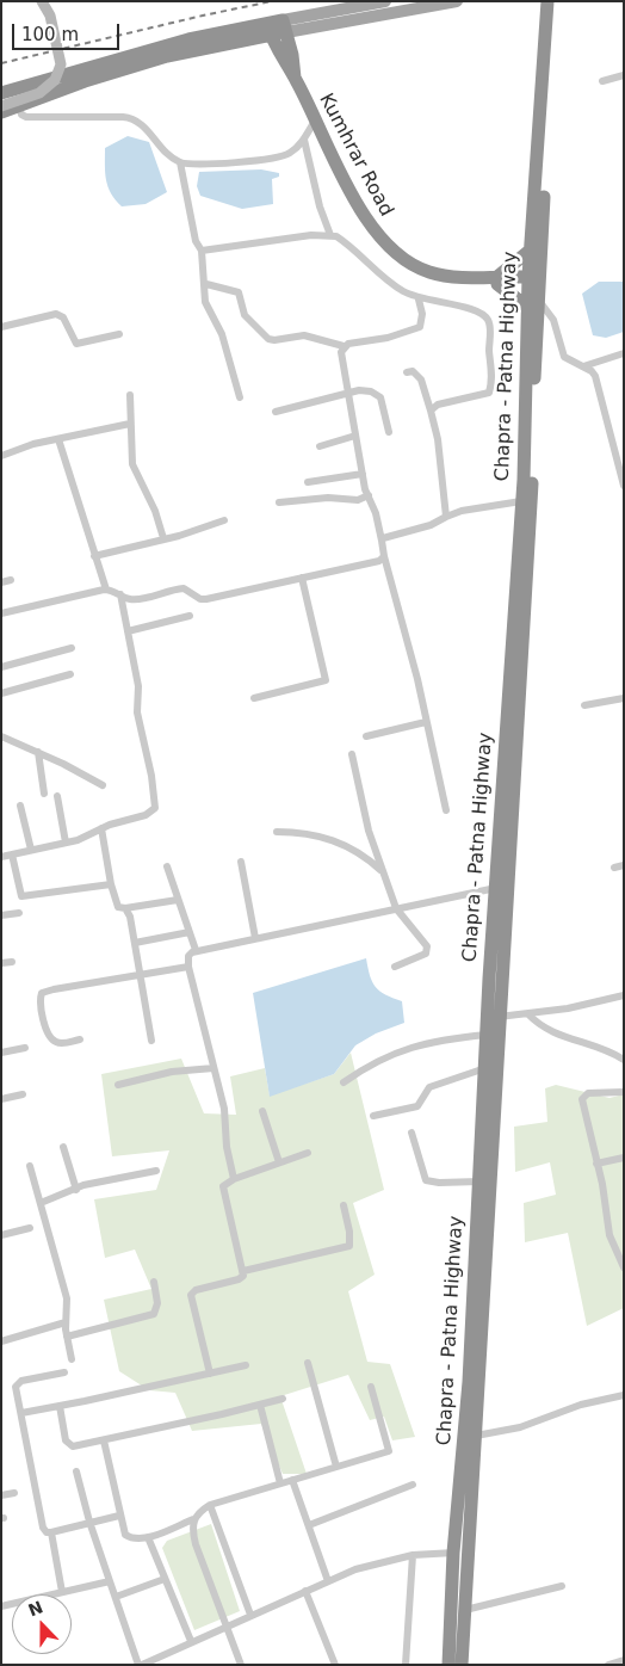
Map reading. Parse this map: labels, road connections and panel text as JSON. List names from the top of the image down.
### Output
{
  "streets": {
    "highway": ["Kumhrar Road", "Chapra - Patna Highway"]
  },
  "crossings": [
    ["Kumhrar Road", "Chapra - Patna Highway"]
  ],
  "scale_bar": "100 m",
  "north": "top"
}
